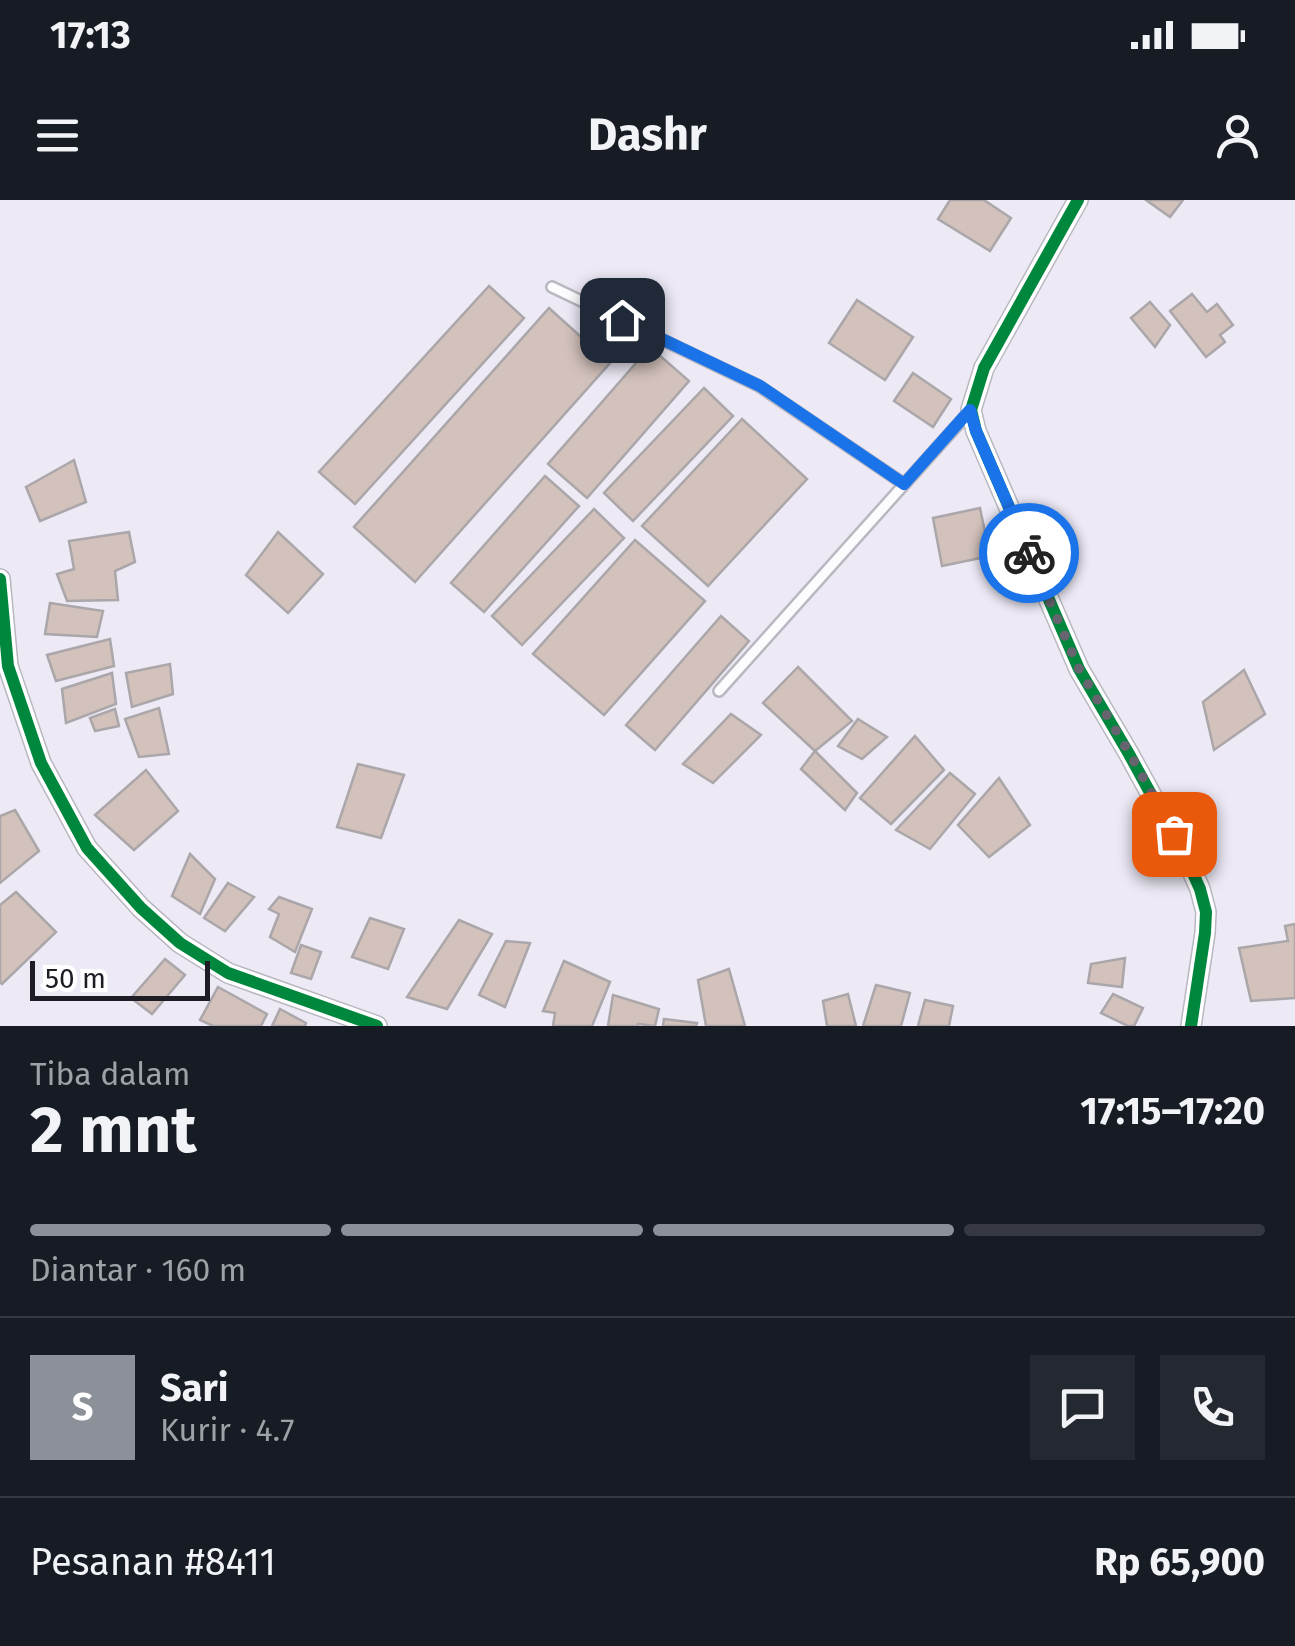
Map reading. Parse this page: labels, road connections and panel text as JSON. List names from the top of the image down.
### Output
{
  "scale_bar": "50 m",
  "page": {
    "status": "17:13",
    "header": "Dashr",
    "scale": "50 m",
    "heading": ["2 mnt", "Tiba dalam", "17:15–17:20"],
    "panel": [
      "Sari",
      "Kurir · 4.7",
      "Pesanan #8411",
      "Rp 65,900"
    ],
    "bar": "Diantar · 160 m",
    "round": "S"
  }
}
